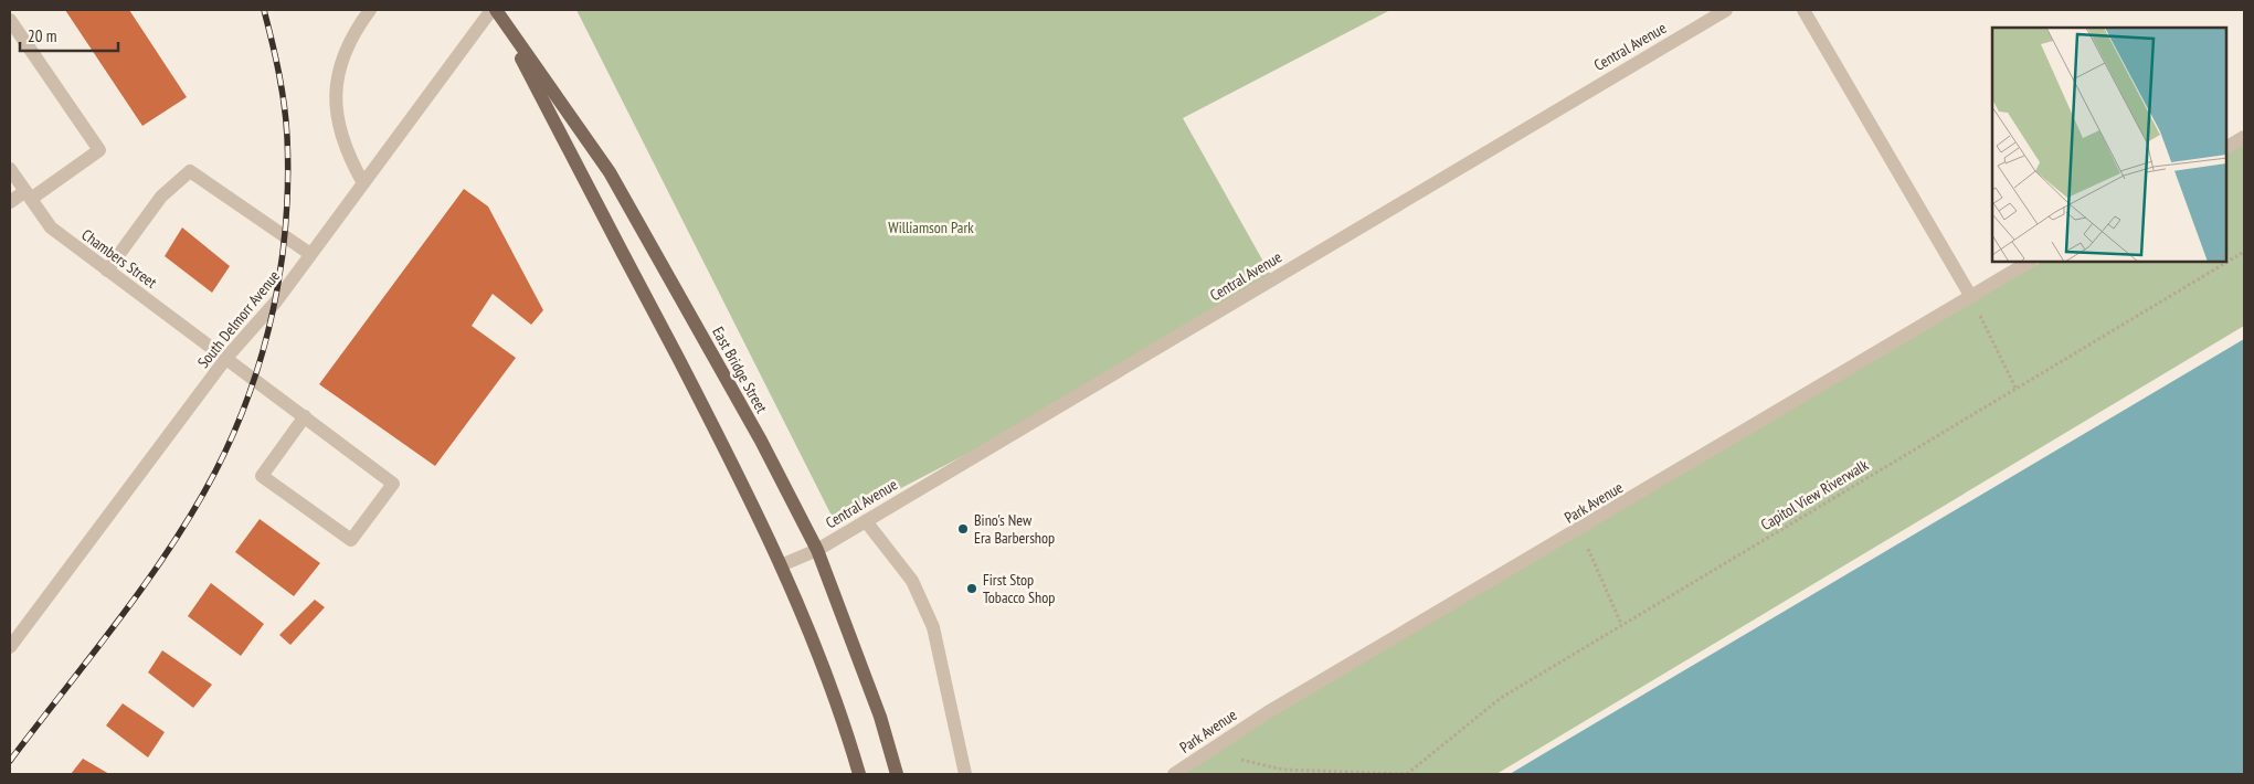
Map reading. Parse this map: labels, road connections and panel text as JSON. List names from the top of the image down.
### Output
{
  "streets": {
    "main road": ["East Bridge Street"],
    "street": [
      "Central Avenue",
      "Chambers Street",
      "South Delmorr Avenue",
      "Park Avenue"
    ],
    "path": ["Capitol View Riverwalk"]
  },
  "crossings": [
    ["Central Avenue", "East Bridge Street"],
    ["Chambers Street", "South Delmorr Avenue"]
  ],
  "parks": ["Williamson Park"],
  "places": ["Bino's New Era Barbershop", "First Stop Tobacco Shop"],
  "scale_bar": "20 m"
}
